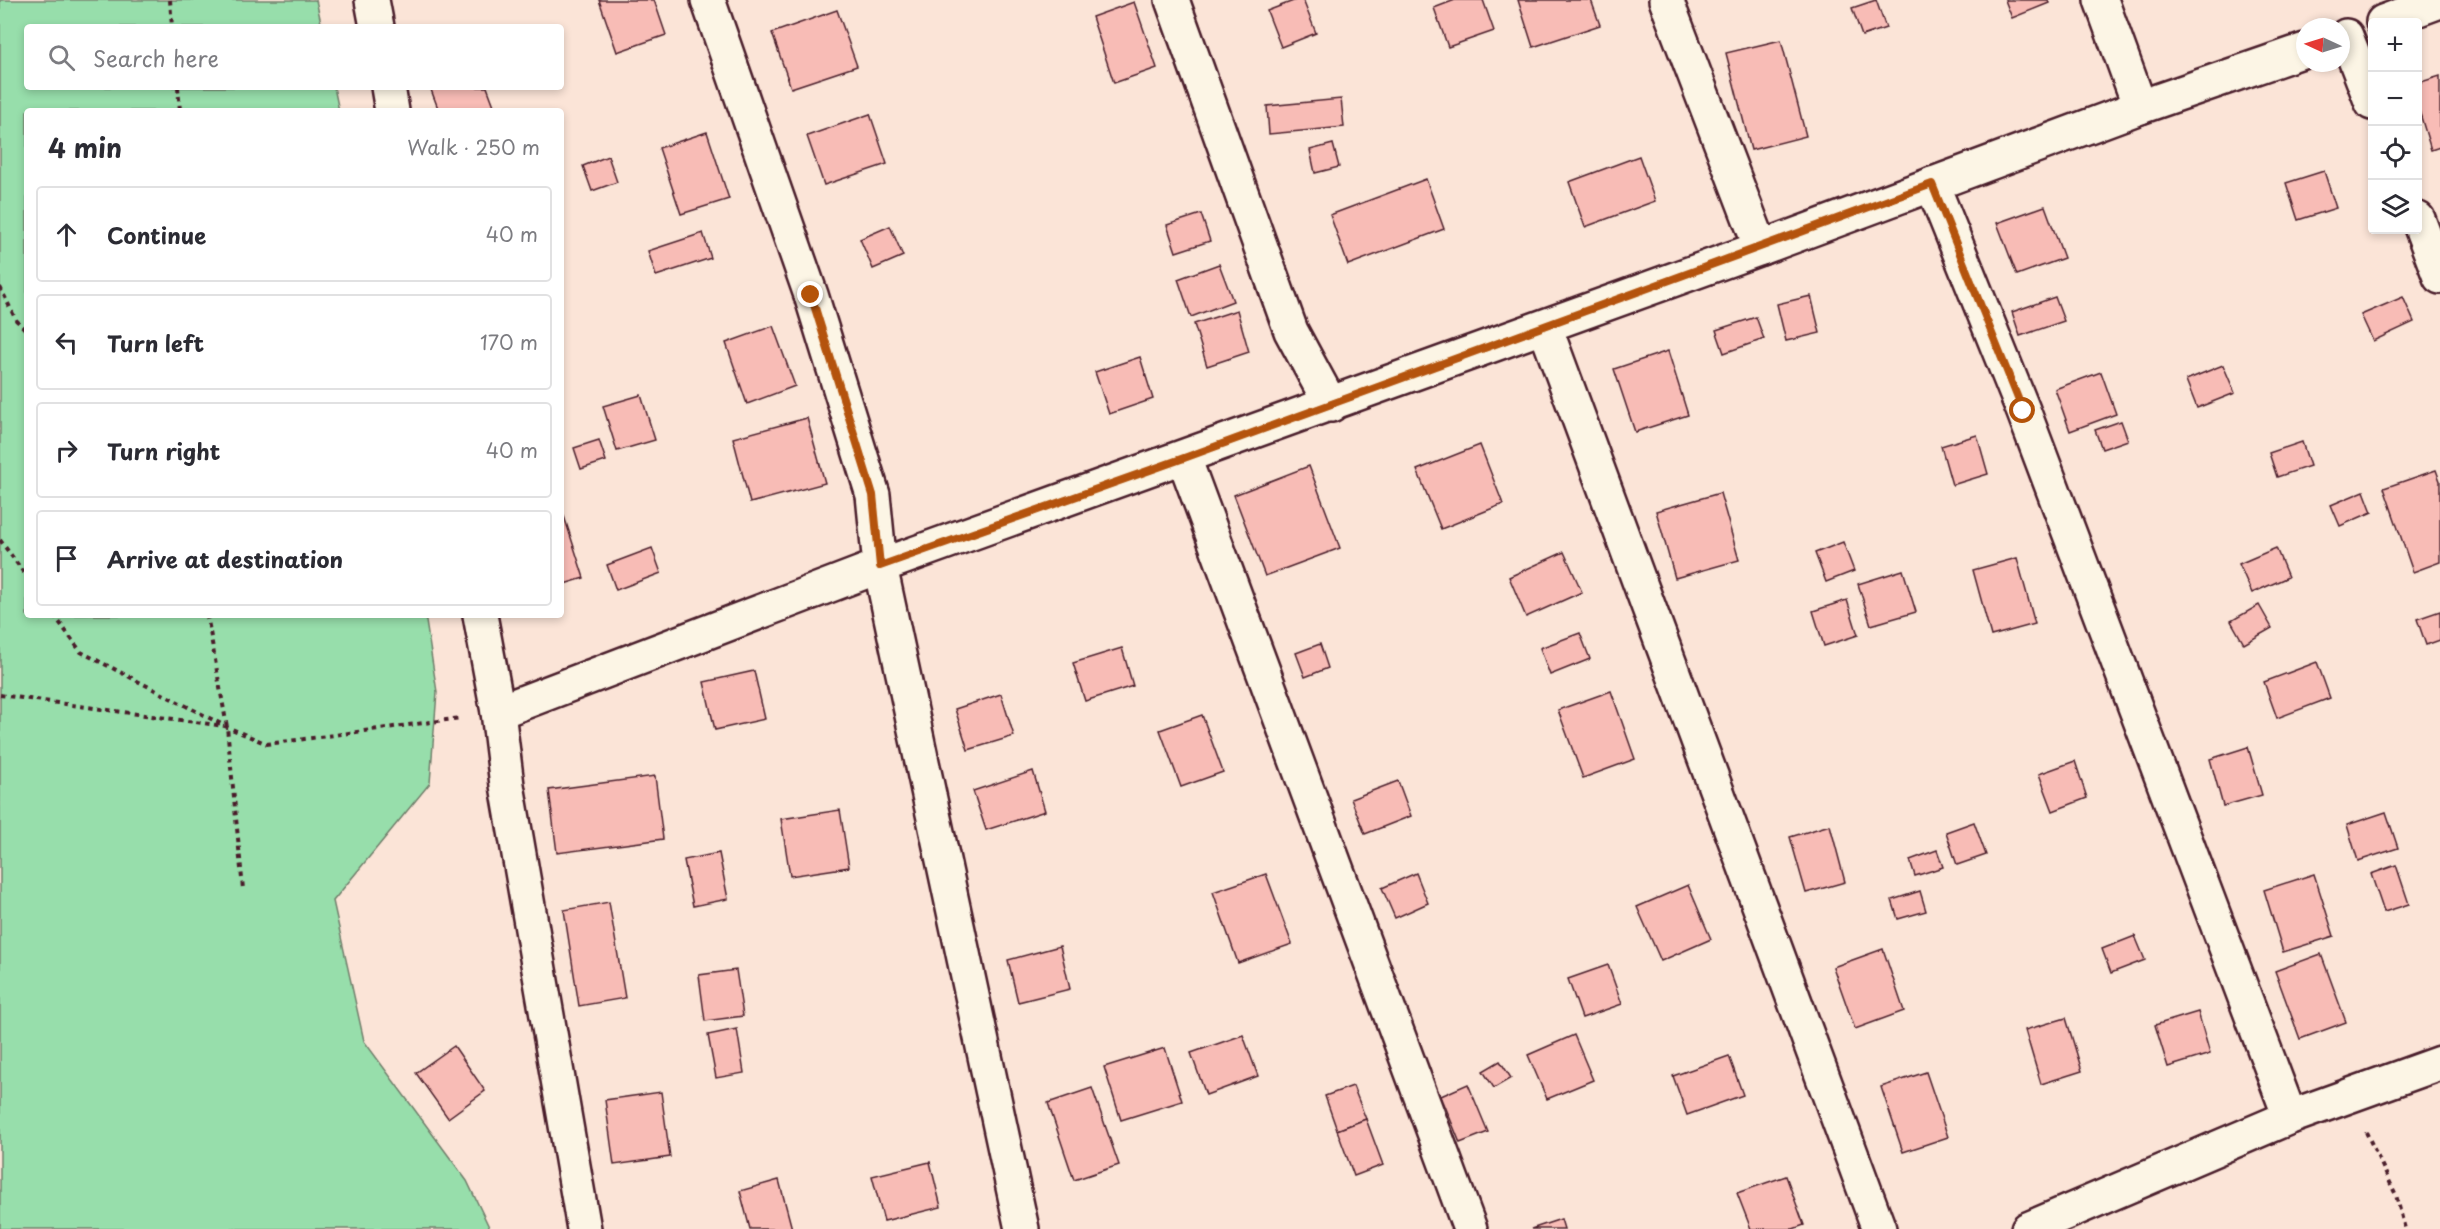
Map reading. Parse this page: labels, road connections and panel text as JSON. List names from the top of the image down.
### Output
{
  "north": "left",
  "page": {
    "map_buttons": ["+", "−"],
    "search": "Search here",
    "heading": ["4 min", "Walk · 250 m"],
    "list": [
      ["Continue", "40 m"],
      ["Turn left", "170 m"],
      ["Turn right", "40 m"],
      "Arrive at destination"
    ]
  }
}
